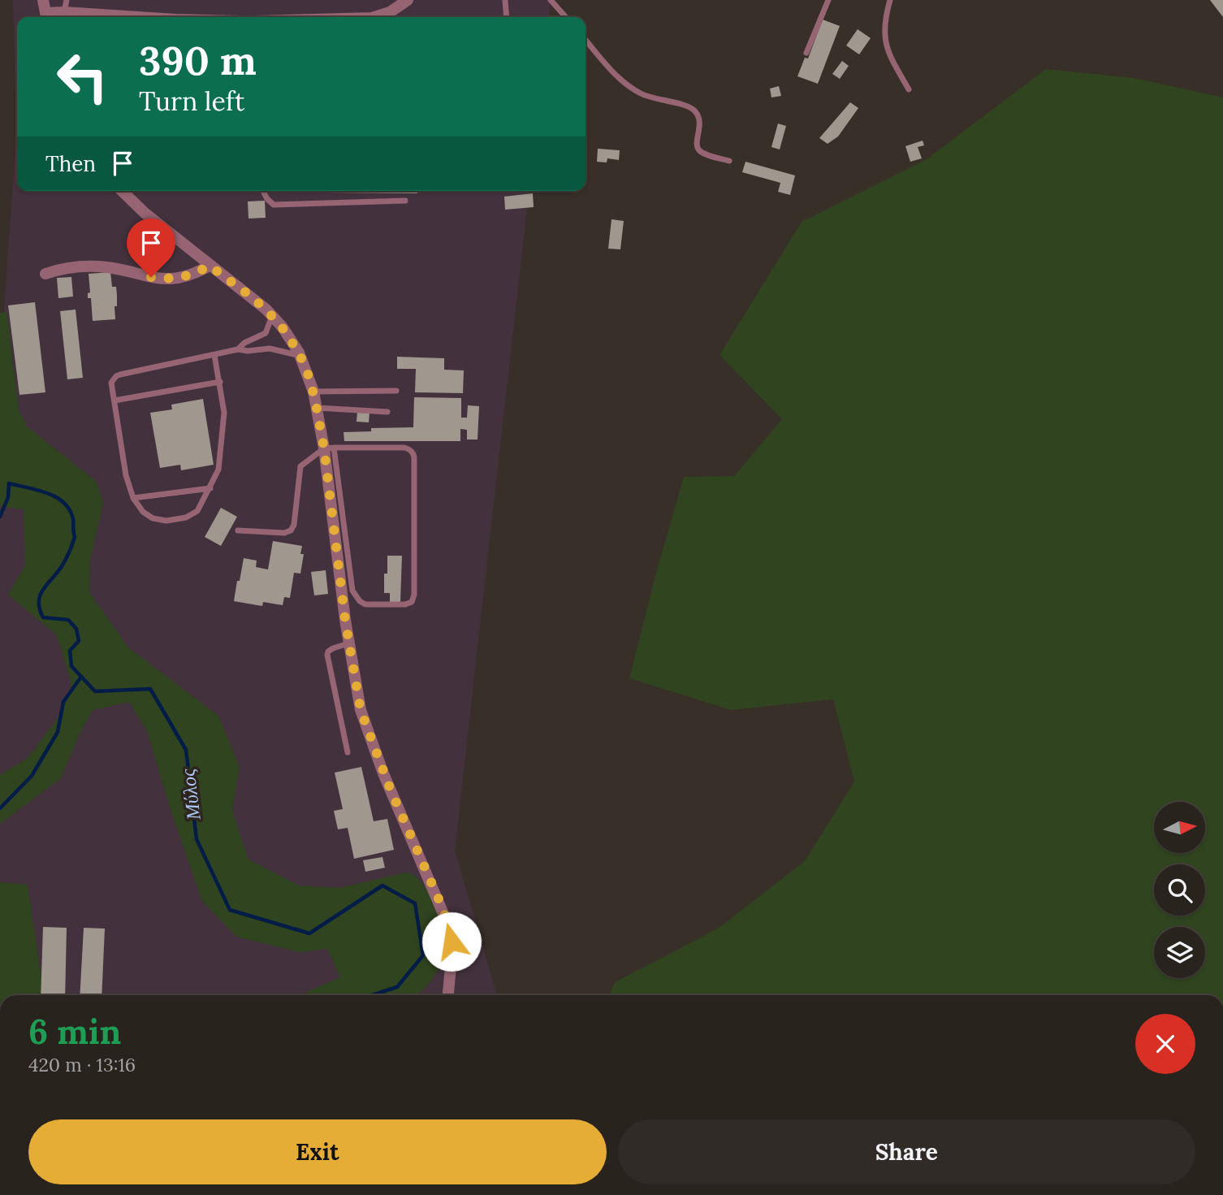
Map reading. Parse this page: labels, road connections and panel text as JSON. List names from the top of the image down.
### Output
{
  "water": ["Μύλος"],
  "north": "right",
  "page": {
    "turn": ["390 m", "Turn left"],
    "then": "Then",
    "heading": ["6 min", "420 m · 13:16"],
    "buttons": ["Exit", "Share"]
  }
}
